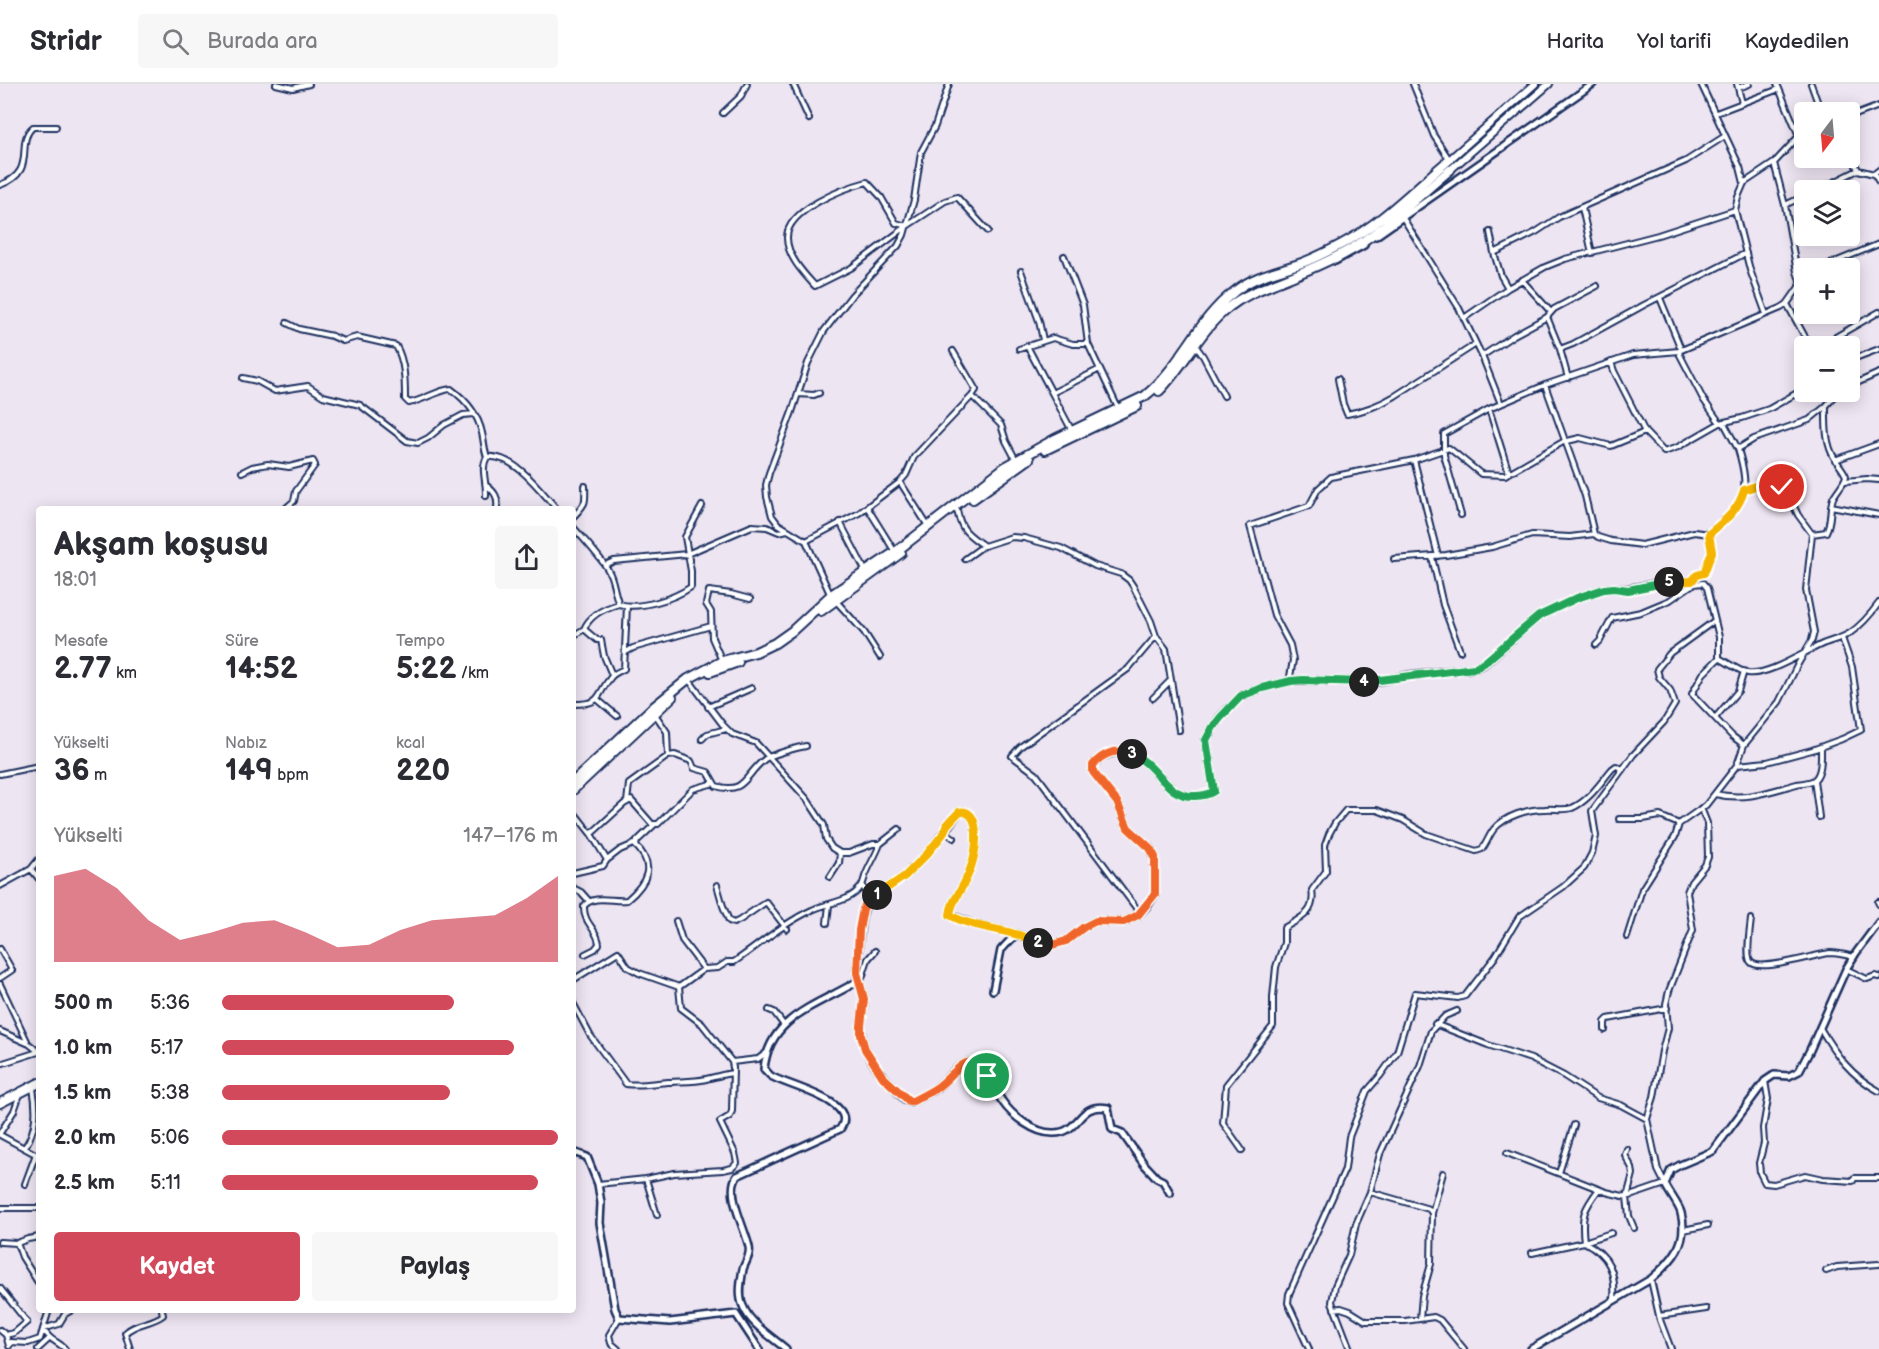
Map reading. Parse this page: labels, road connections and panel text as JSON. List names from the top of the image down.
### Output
{
  "north": "bottom",
  "page": {
    "header": "Stridr",
    "search": "Burada ara",
    "nav": ["Harita", "Yol tarifi", "Kaydedilen"],
    "map_buttons": ["+", "−"],
    "heading": ["Akşam koşusu", "18:01"],
    "pins": [
      "5",
      "4",
      "3",
      "1",
      "2"
    ],
    "stats": [
      ["Mesafe", "2.77 km"],
      ["Süre", "14:52"],
      ["Tempo", "5:22 /km"],
      ["Yükselti", "36 m"],
      ["Nabız", "149 bpm"],
      ["kcal", "220"]
    ],
    "chart": ["Yükselti", "147–176 m"],
    "list": [
      {
        "name": "500 m",
        "note": "5:36"
      },
      {
        "name": "1.0 km",
        "note": "5:17"
      },
      {
        "name": "1.5 km",
        "note": "5:38"
      },
      {
        "name": "2.0 km",
        "note": "5:06"
      },
      {
        "name": "2.5 km",
        "note": "5:11"
      }
    ],
    "buttons": ["Kaydet", "Paylaş"]
  }
}
